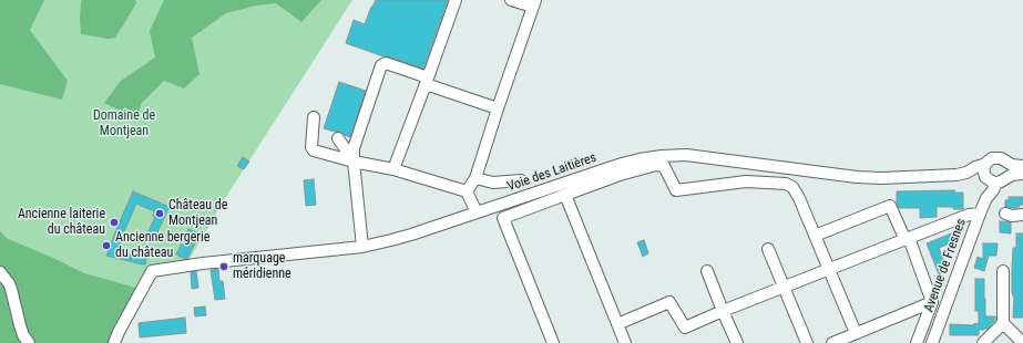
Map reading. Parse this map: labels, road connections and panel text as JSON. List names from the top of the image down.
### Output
{
  "streets": {
    "street": ["Voie des Laitières", "Avenue de Fresnes"]
  },
  "crossings": [
    ["Voie des Laitières", "Avenue de Fresnes"]
  ],
  "parks": ["Domaine de Montjean"],
  "places": [
    "Château de Montjean",
    "Ancienne laiterie du château",
    "Ancienne bergerie du château",
    "marquage méridienne"
  ]
}
